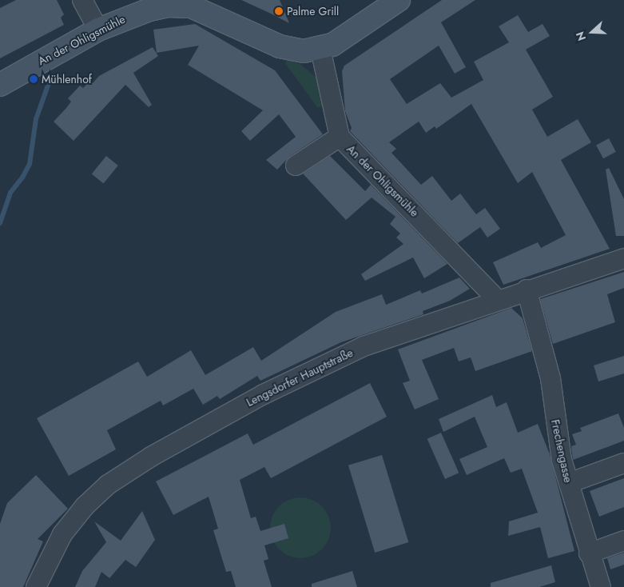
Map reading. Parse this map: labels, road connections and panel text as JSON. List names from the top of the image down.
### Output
{
  "streets": {
    "street": ["An der Ohligsmühle", "Lengsdorfer Hauptstraße", "Frechengasse"]
  },
  "crossings": [
    ["An der Ohligsmühle", "Lengsdorfer Hauptstraße"],
    ["Lengsdorfer Hauptstraße", "Frechengasse"]
  ],
  "places": ["Palme Grill", "Mühlenhof"],
  "north": "left"
}
